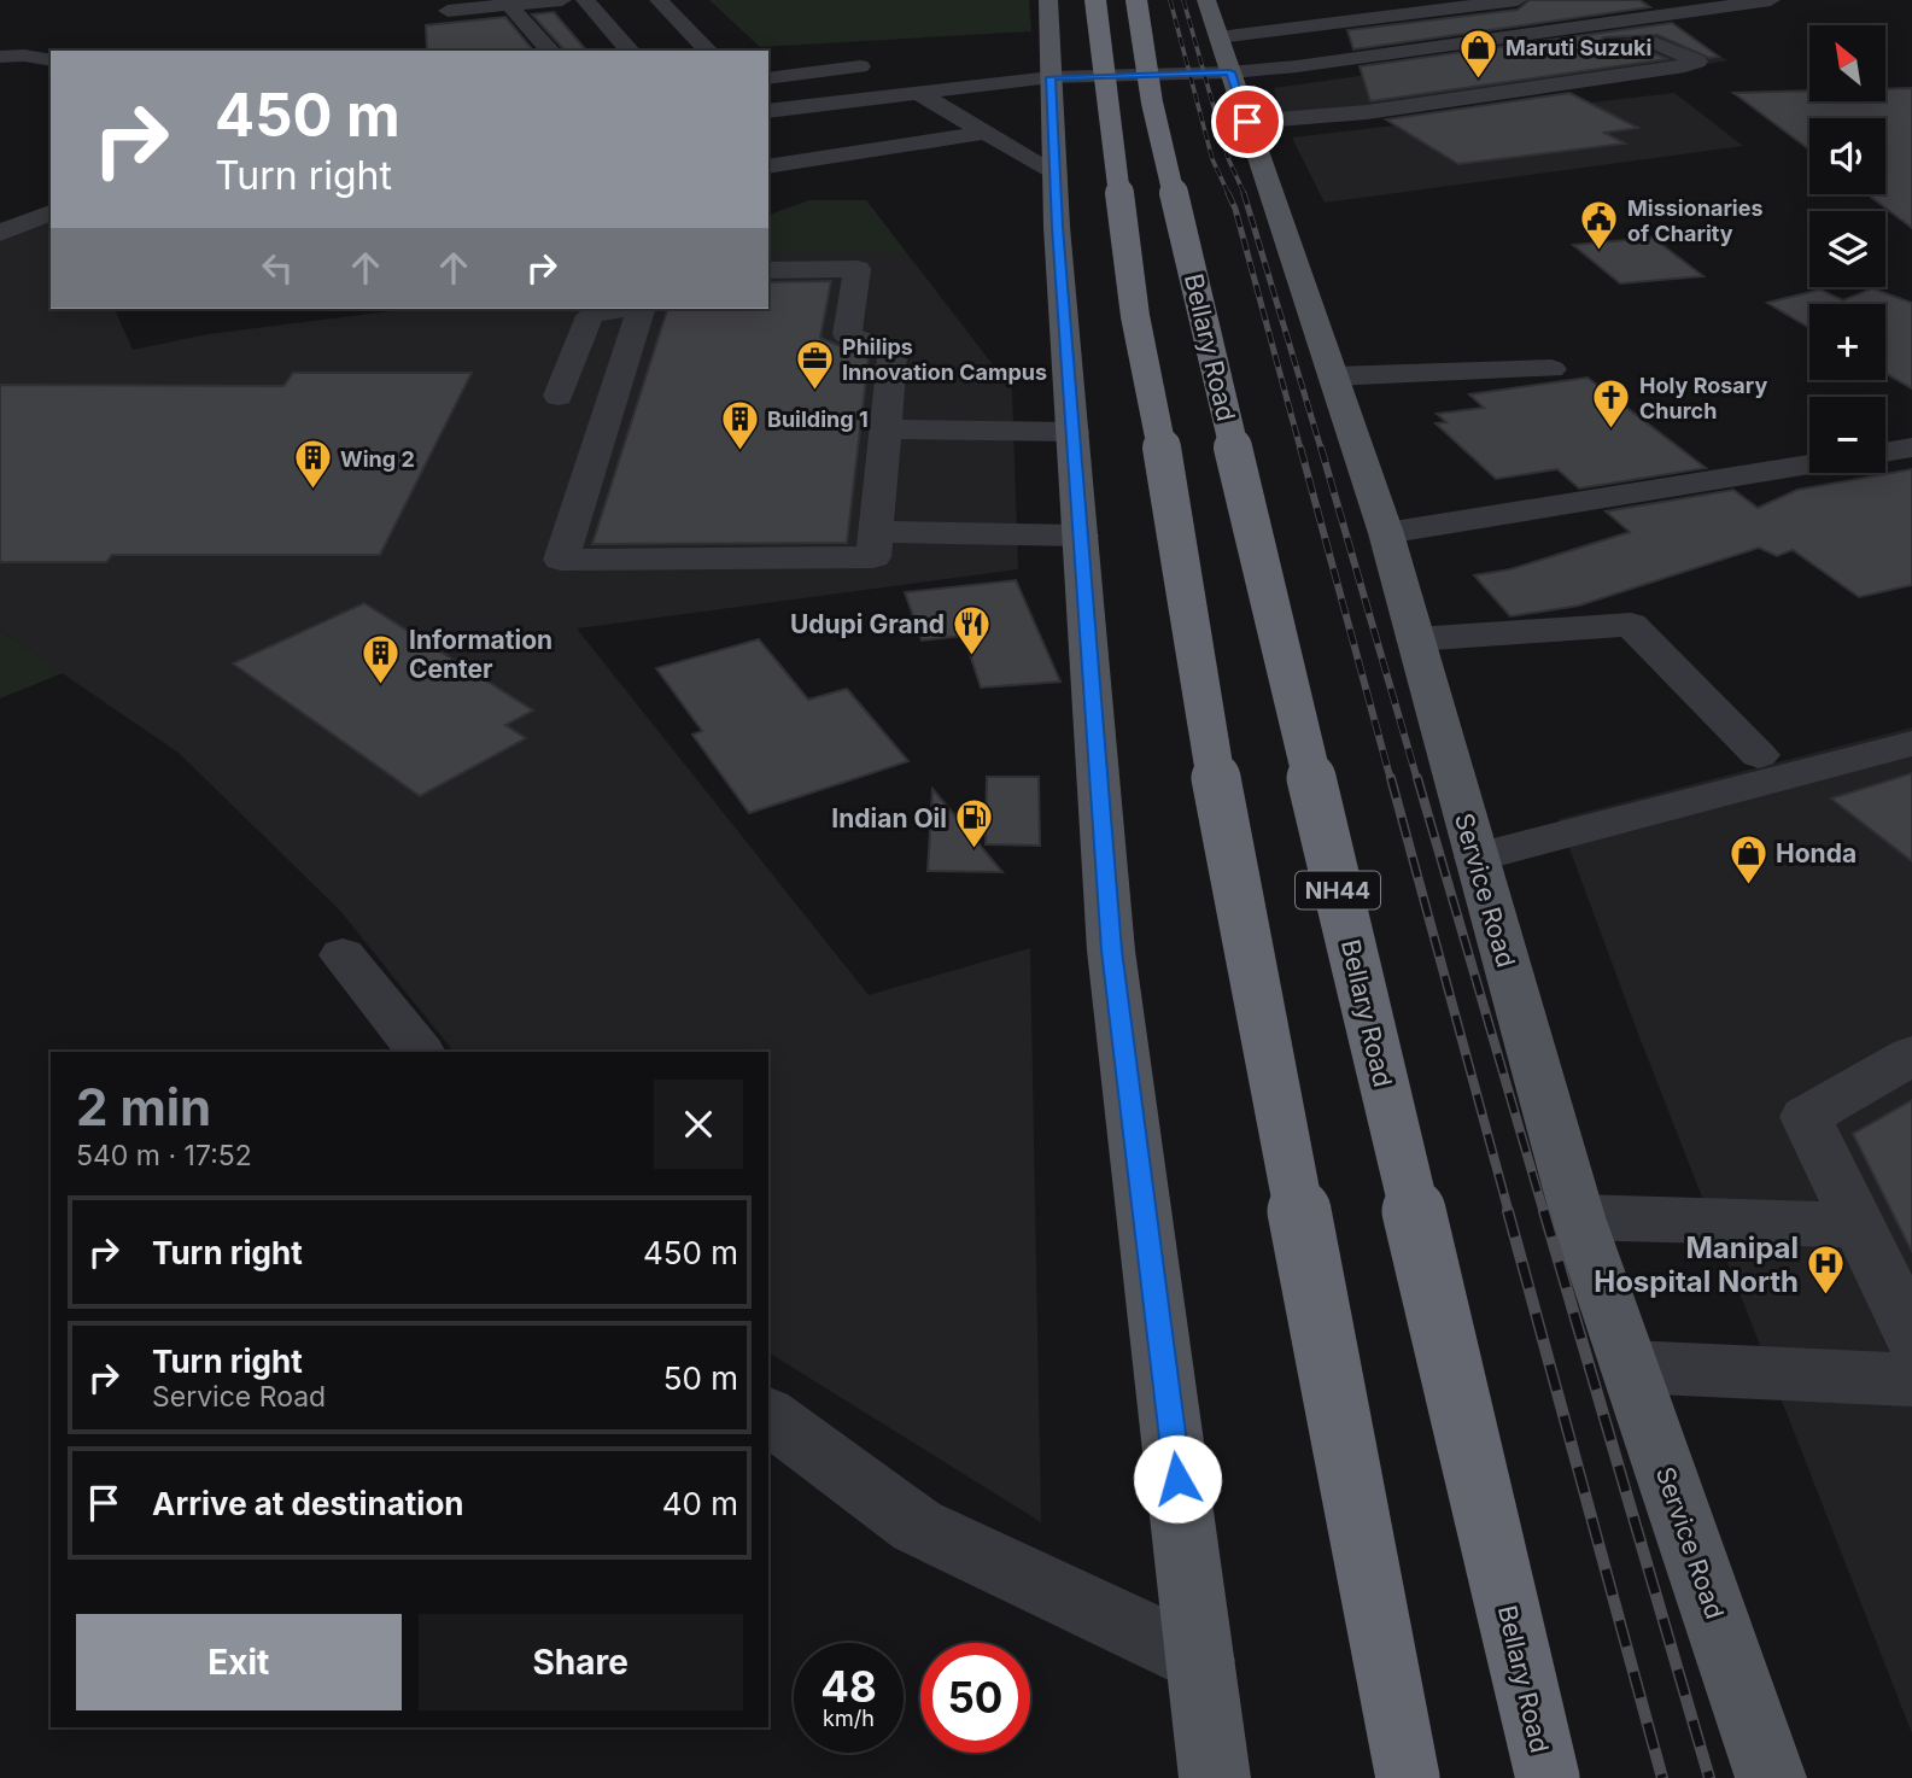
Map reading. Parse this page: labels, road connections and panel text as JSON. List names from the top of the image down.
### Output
{
  "streets": {
    "highway": ["Bellary Road", "NH44"],
    "main road": ["Service Road"]
  },
  "places": {
    "shop": ["Maruti Suzuki", "Honda"],
    "public building": ["Missionaries of Charity"],
    "office": ["Philips Innovation Campus"],
    "church": ["Holy Rosary Church"],
    "building": ["Building 1", "Wing 2", "Information Center"],
    "restaurant": ["Udupi Grand"],
    "fuel station": ["Indian Oil"],
    "hospital": ["Manipal Hospital North"]
  },
  "north": "top left",
  "page": {
    "map_buttons": ["+", "−"],
    "turn": ["450 m", "Turn right"],
    "heading": ["2 min", "540 m · 17:52"],
    "list": [
      {
        "name": "Turn right",
        "value": "450 m"
      },
      {
        "name": "Turn right",
        "note": "Service Road",
        "value": "50 m"
      },
      {
        "name": "Arrive at destination",
        "value": "40 m"
      }
    ],
    "buttons": ["Exit", "Share"],
    "speed": "48 km/h",
    "limit": "50"
  }
}
